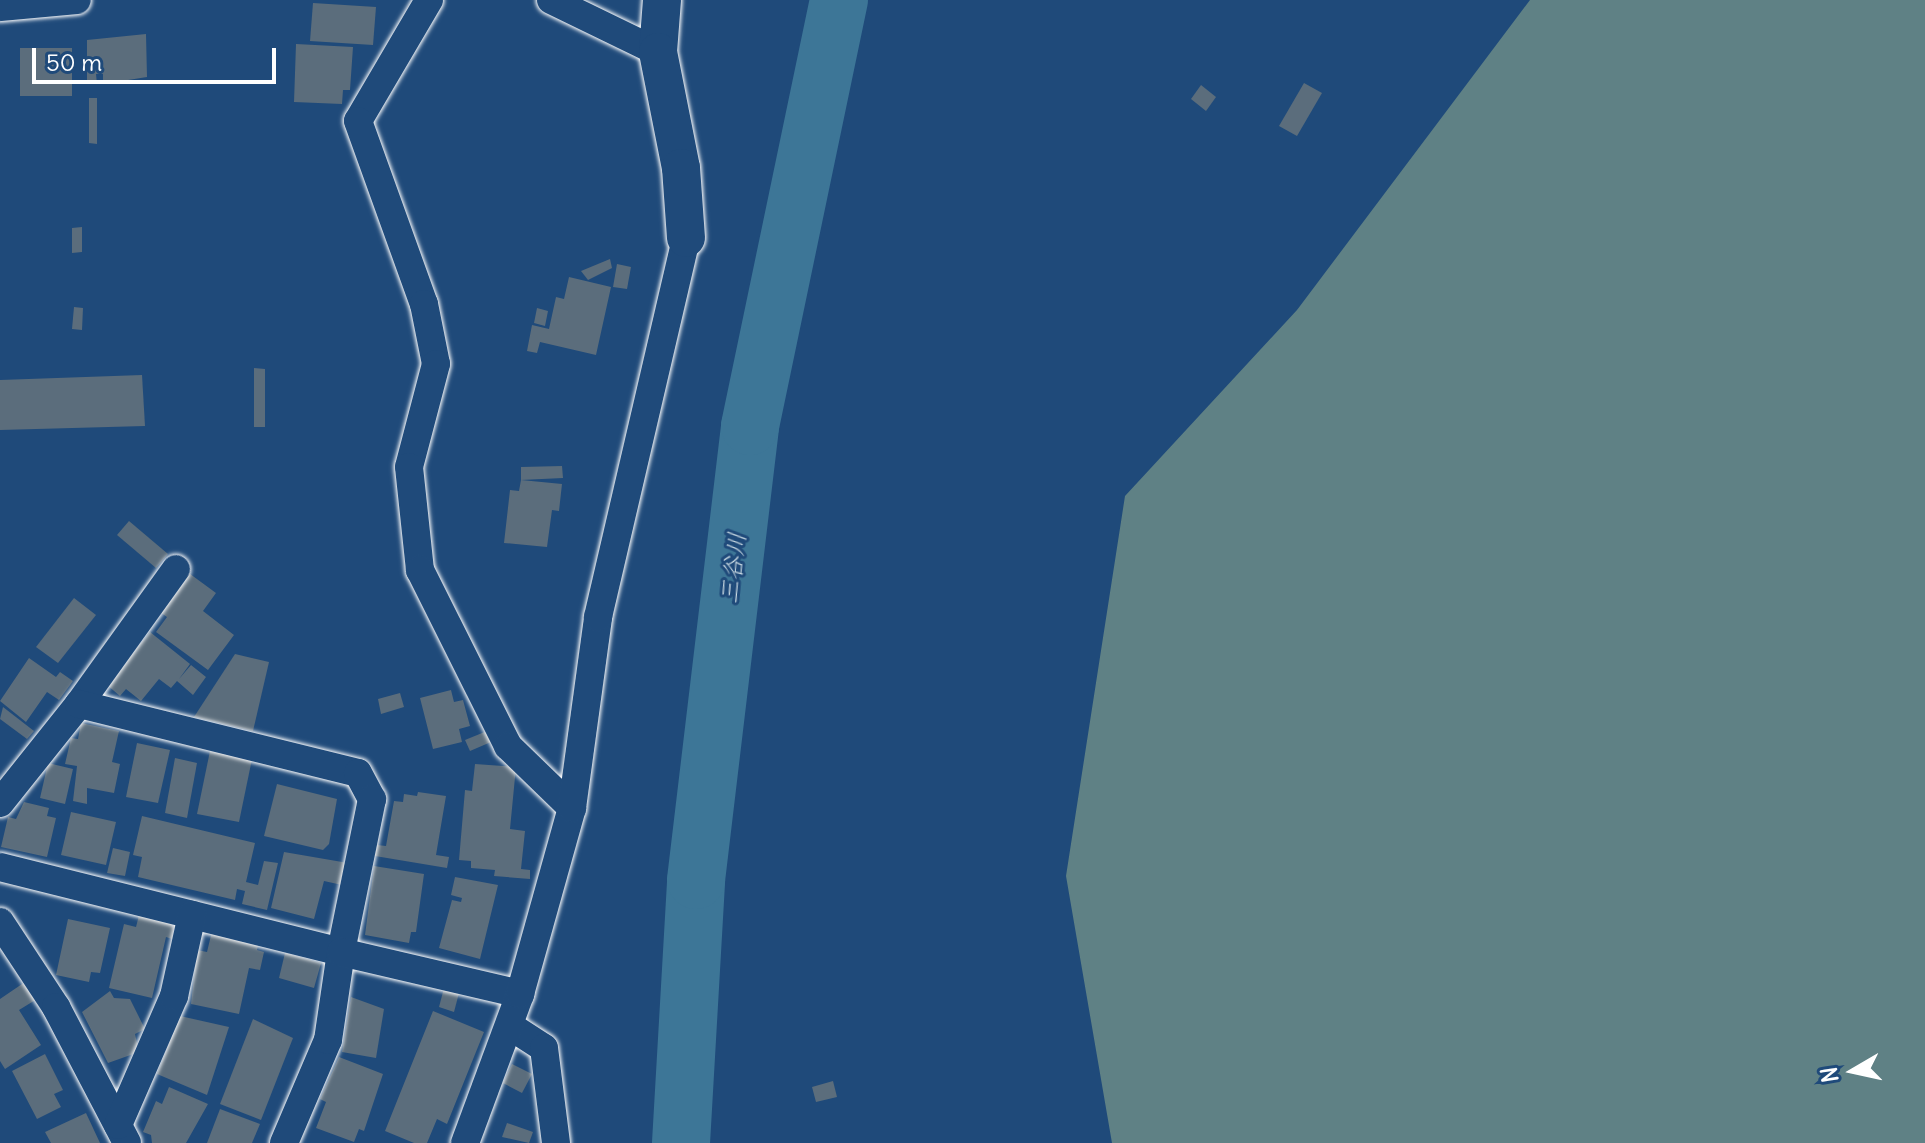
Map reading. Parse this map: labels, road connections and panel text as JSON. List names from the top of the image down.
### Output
{
  "water": ["三谷川"],
  "scale_bar": "50 m",
  "north": "left"
}
